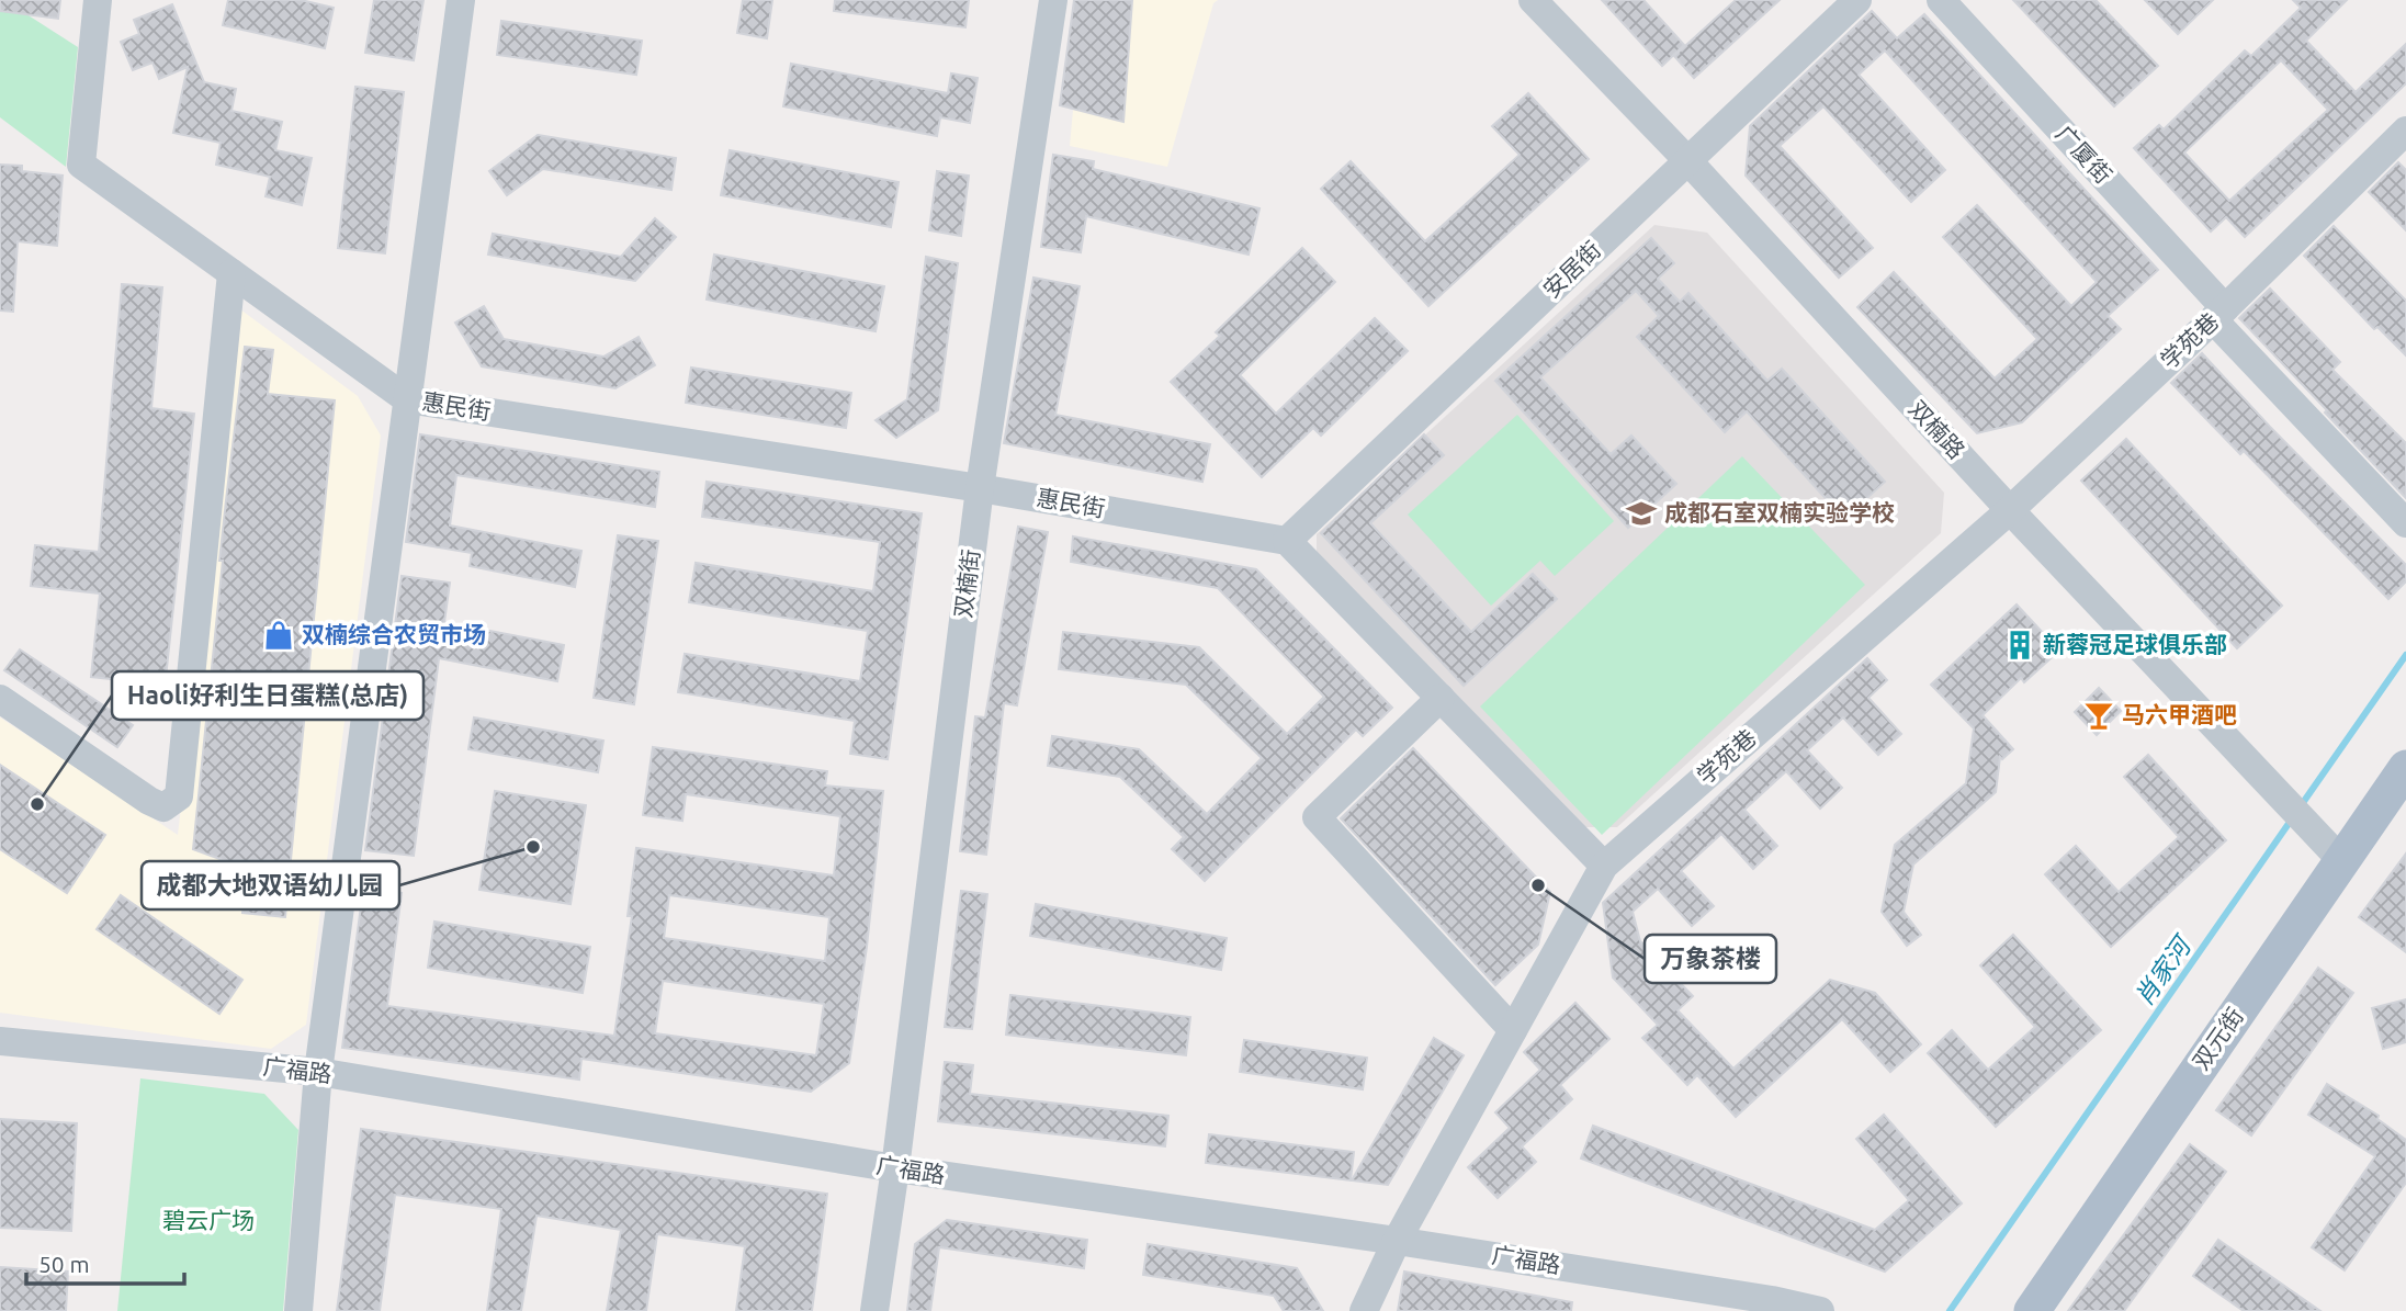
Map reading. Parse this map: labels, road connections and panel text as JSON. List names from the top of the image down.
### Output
{
  "streets": {
    "main road": ["双元街"],
    "street": [
      "广厦街",
      "安居街",
      "学苑巷",
      "惠民街",
      "双楠路",
      "双楠街",
      "广福路"
    ]
  },
  "crossings": [
    ["广厦街", "学苑巷"],
    ["安居街", "惠民街"],
    ["安居街", "双楠路"],
    ["学苑巷", "双楠路"],
    ["学苑巷", "广福路"],
    ["惠民街", "双楠街"],
    ["双楠路", "双元街"],
    ["双楠街", "广福路"]
  ],
  "water": ["肖家河"],
  "parks": ["碧云广场"],
  "places": {
    "school or university": ["成都石室双楠实验学校"],
    "shop": ["双楠综合农贸市场"],
    "building": ["新蓉冠足球俱乐部"],
    "bar": ["马六甲酒吧"],
    "other": ["Haoli好利生日蛋糕(总店)", "成都大地双语幼儿园", "万象茶楼"]
  },
  "scale_bar": "50 m"
}
